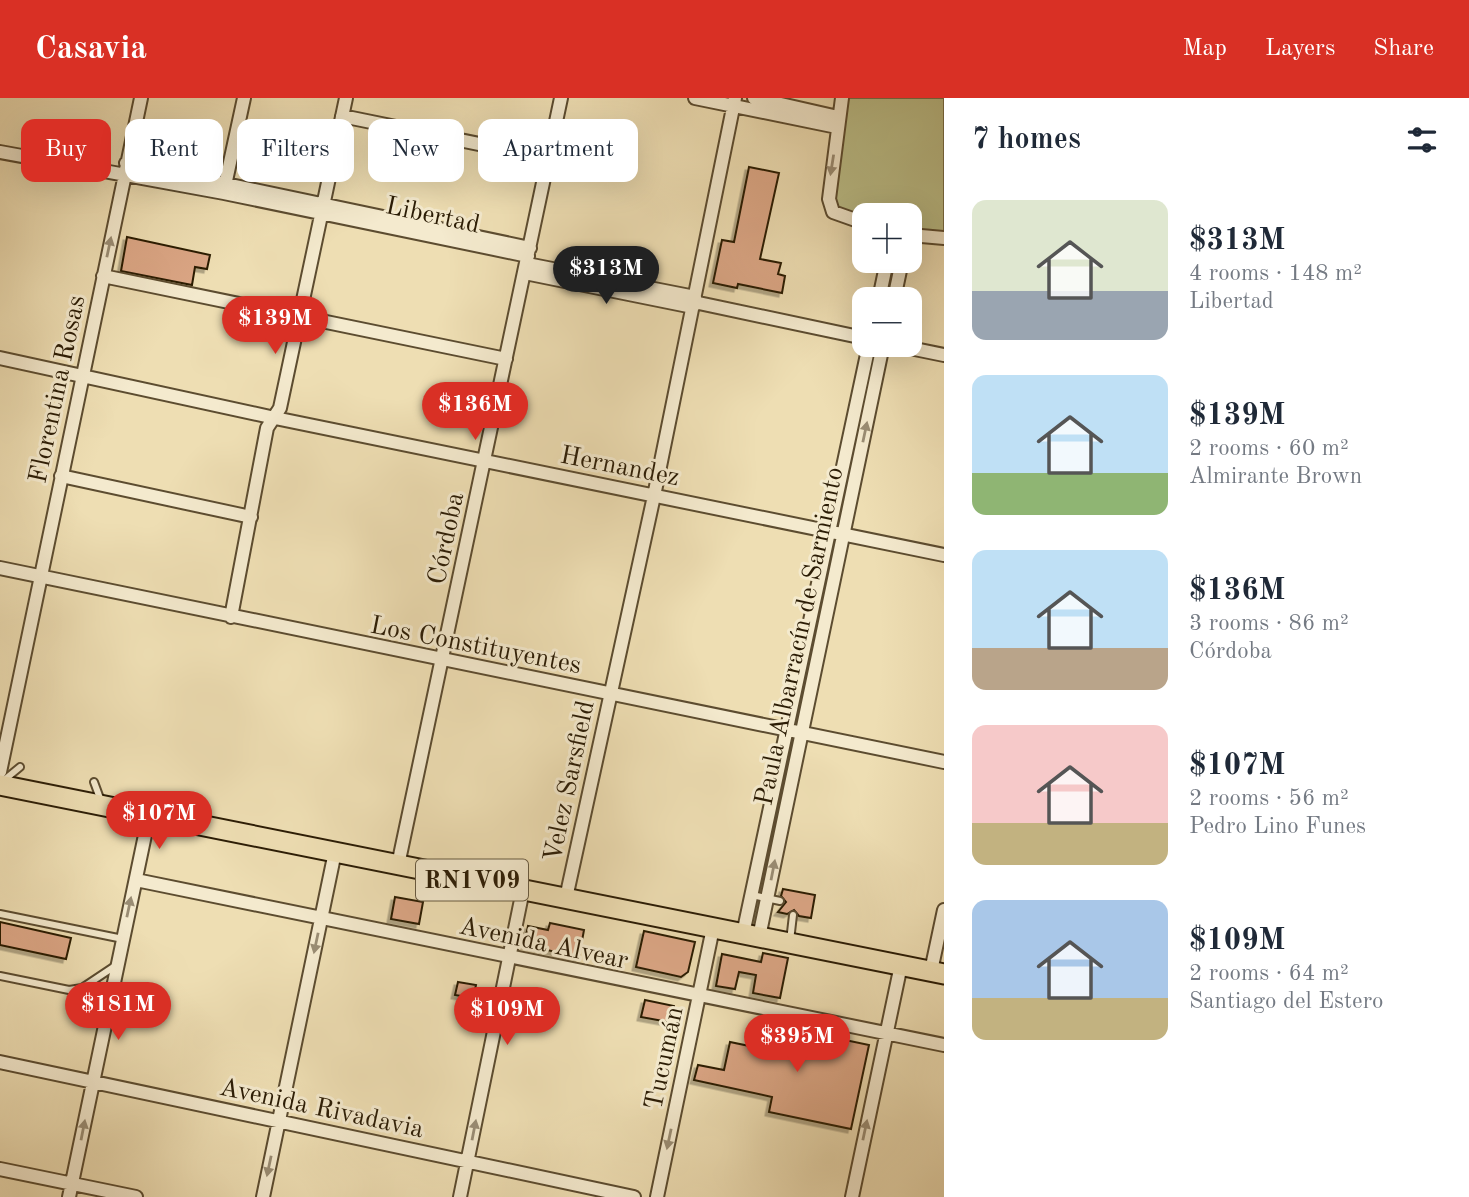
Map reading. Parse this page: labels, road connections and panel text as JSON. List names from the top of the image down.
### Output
{
  "streets": {
    "main road": ["RN1V09"],
    "street": [
      "Libertad",
      "Florentina Rosas",
      "Hernandez",
      "Córdoba",
      "Paula Albarracín de Sarmiento",
      "Los Constituyentes",
      "Velez Sarsfield",
      "Avenida Alvear",
      "Tucumán",
      "Avenida Rivadavia"
    ]
  },
  "crossings": [
    ["Libertad", "Florentina Rosas"],
    ["Libertad", "Córdoba"],
    ["Libertad", "Velez Sarsfield"],
    ["Florentina Rosas", "Hernandez"],
    ["Florentina Rosas", "Los Constituyentes"],
    ["Hernandez", "Córdoba"],
    ["Hernandez", "Paula Albarracín de Sarmiento"],
    ["Hernandez", "Velez Sarsfield"],
    ["Córdoba", "Los Constituyentes"],
    ["Córdoba", "RN1V09"],
    ["Paula Albarracín de Sarmiento", "Los Constituyentes"],
    ["Paula Albarracín de Sarmiento", "RN1V09"],
    ["Los Constituyentes", "Velez Sarsfield"],
    ["Velez Sarsfield", "RN1V09"],
    ["RN1V09", "Tucumán"],
    ["Avenida Alvear", "Tucumán"]
  ],
  "one_way": ["Tucumán"],
  "page": {
    "header": "Casavia",
    "nav": ["Map", "Layers", "Share"],
    "heading": "7 homes",
    "chip": [
      "Buy",
      "Rent",
      "Filters",
      "New",
      "Apartment"
    ],
    "list": [
      {
        "name": "$313M",
        "note": "4 rooms · 148 m² · Libertad"
      },
      {
        "name": "$139M",
        "note": "2 rooms · 60 m² · Almirante Brown"
      },
      {
        "name": "$136M",
        "note": "3 rooms · 86 m² · Córdoba"
      },
      {
        "name": "$107M",
        "note": "2 rooms · 56 m² · Pedro Lino Funes"
      },
      {
        "name": "$109M",
        "note": "2 rooms · 64 m² · Santiago del Estero"
      }
    ],
    "map_buttons": ["+", "−"],
    "price": [
      "$313M",
      "$139M",
      "$136M",
      "$107M",
      "$181M",
      "$109M",
      "$395M"
    ]
  }
}
